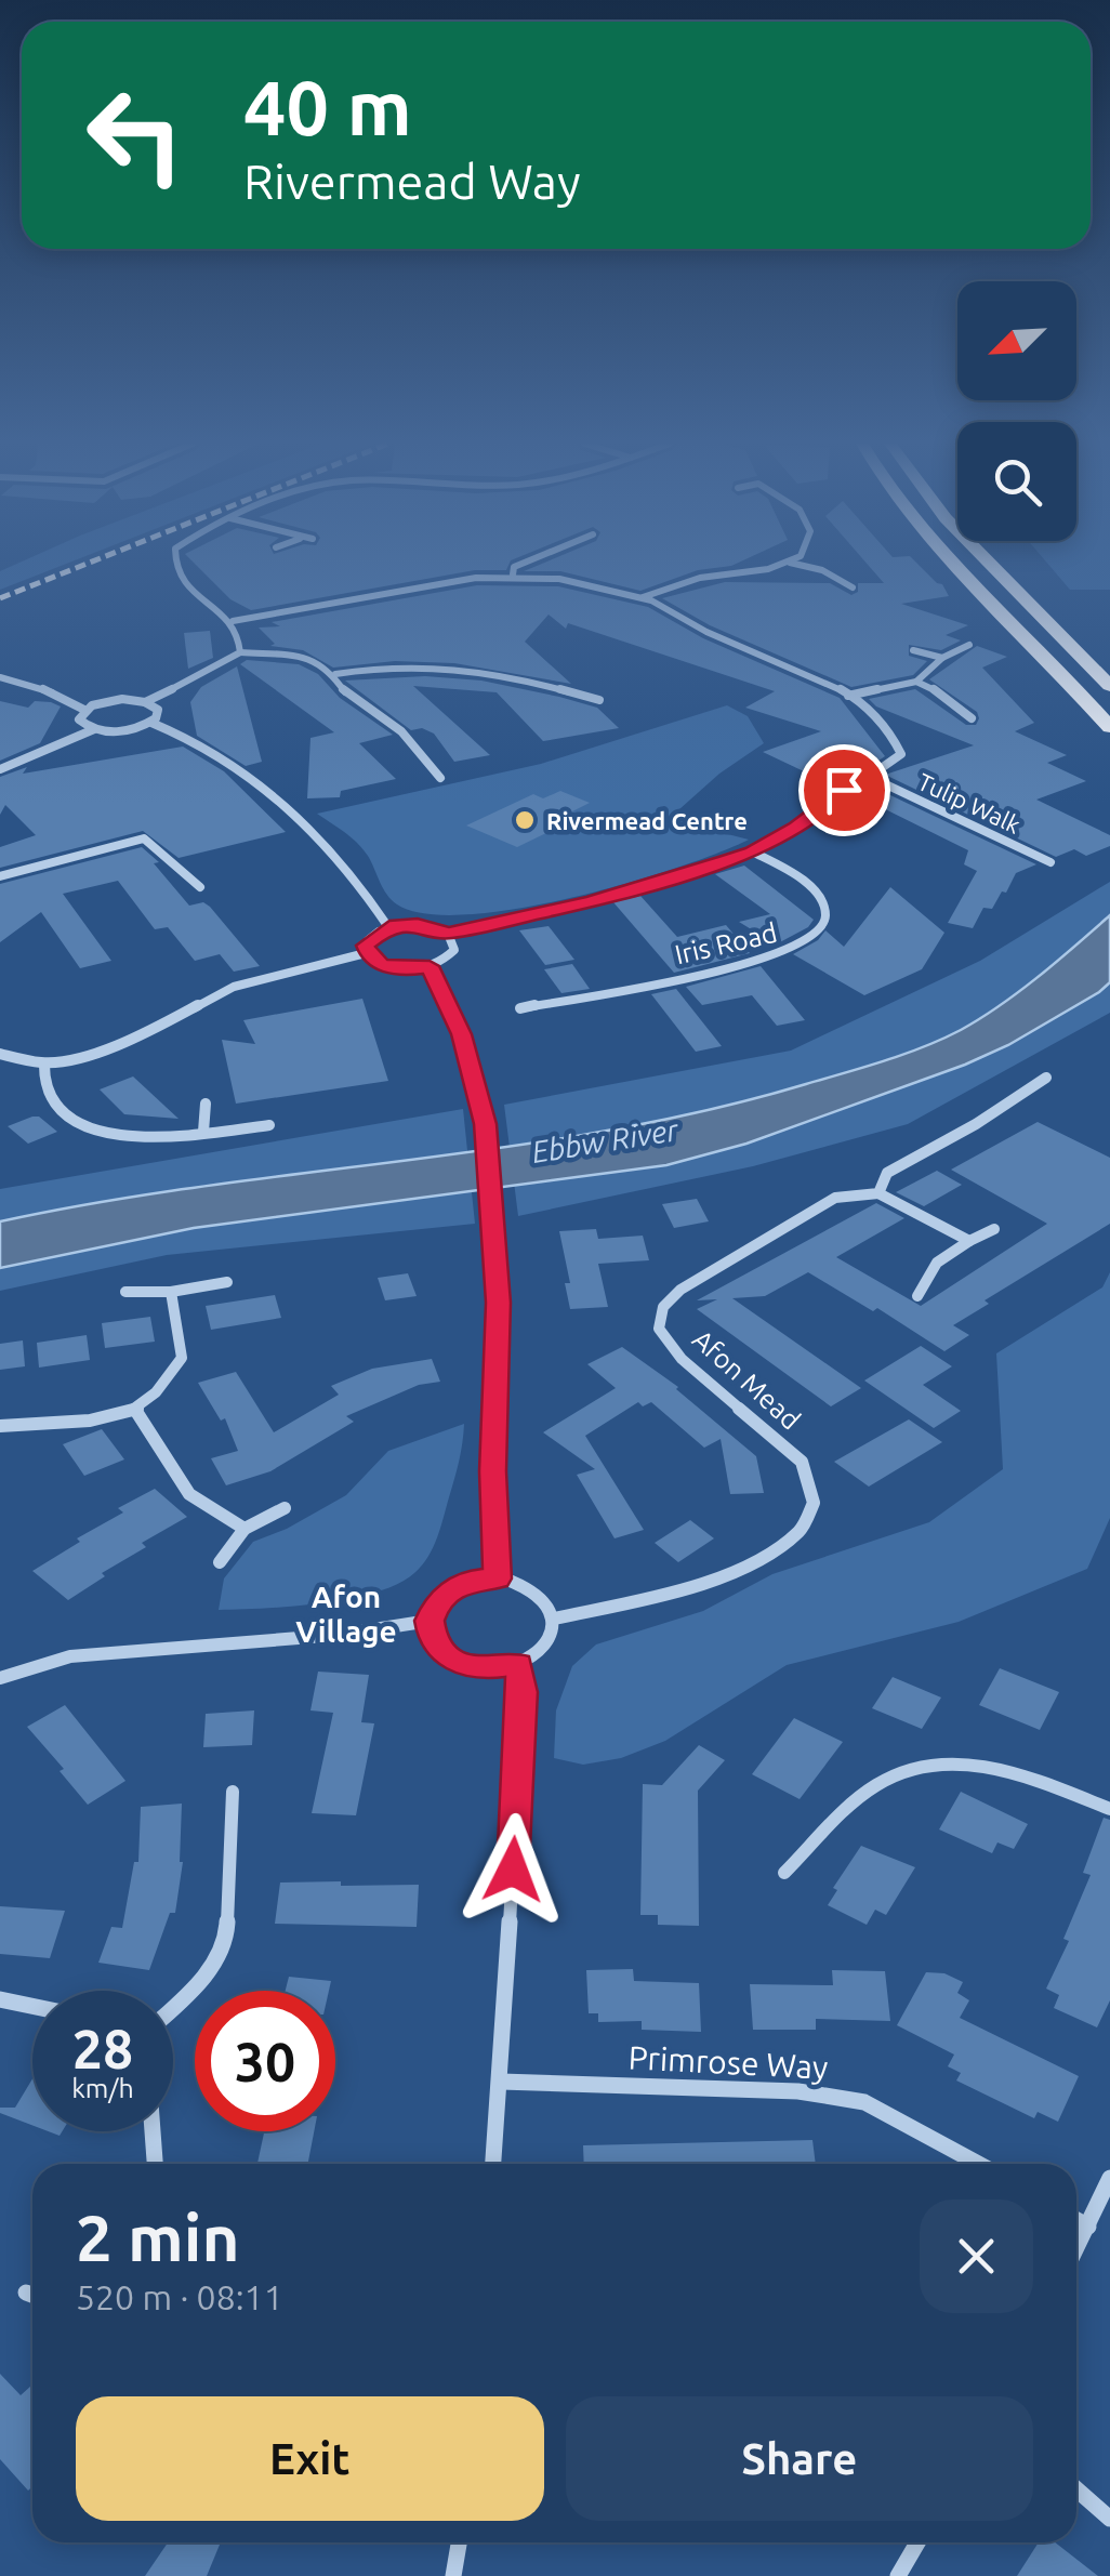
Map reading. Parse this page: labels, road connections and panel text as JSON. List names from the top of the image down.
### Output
{
  "streets": {
    "street": [
      "Tulip Walk",
      "Iris Road",
      "Afon Mead",
      "Primrose Way"
    ]
  },
  "districts": ["Afon Village"],
  "water": ["Ebbw River"],
  "places": ["Rivermead Centre"],
  "north": "bottom left",
  "page": {
    "turn": ["40 m", "Rivermead Way"],
    "speed": "28 km/h",
    "limit": "30",
    "heading": ["2 min", "520 m · 08:11"],
    "buttons": ["Exit", "Share"]
  }
}
